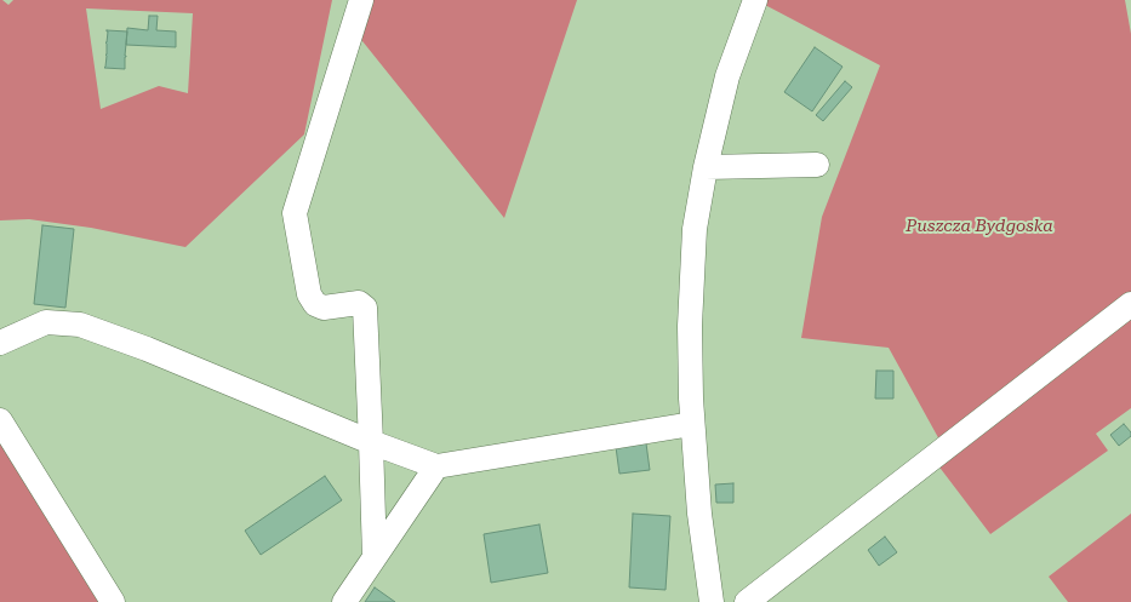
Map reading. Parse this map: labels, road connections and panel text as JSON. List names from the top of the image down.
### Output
{
  "parks": ["Puszcza Bydgoska"]
}
